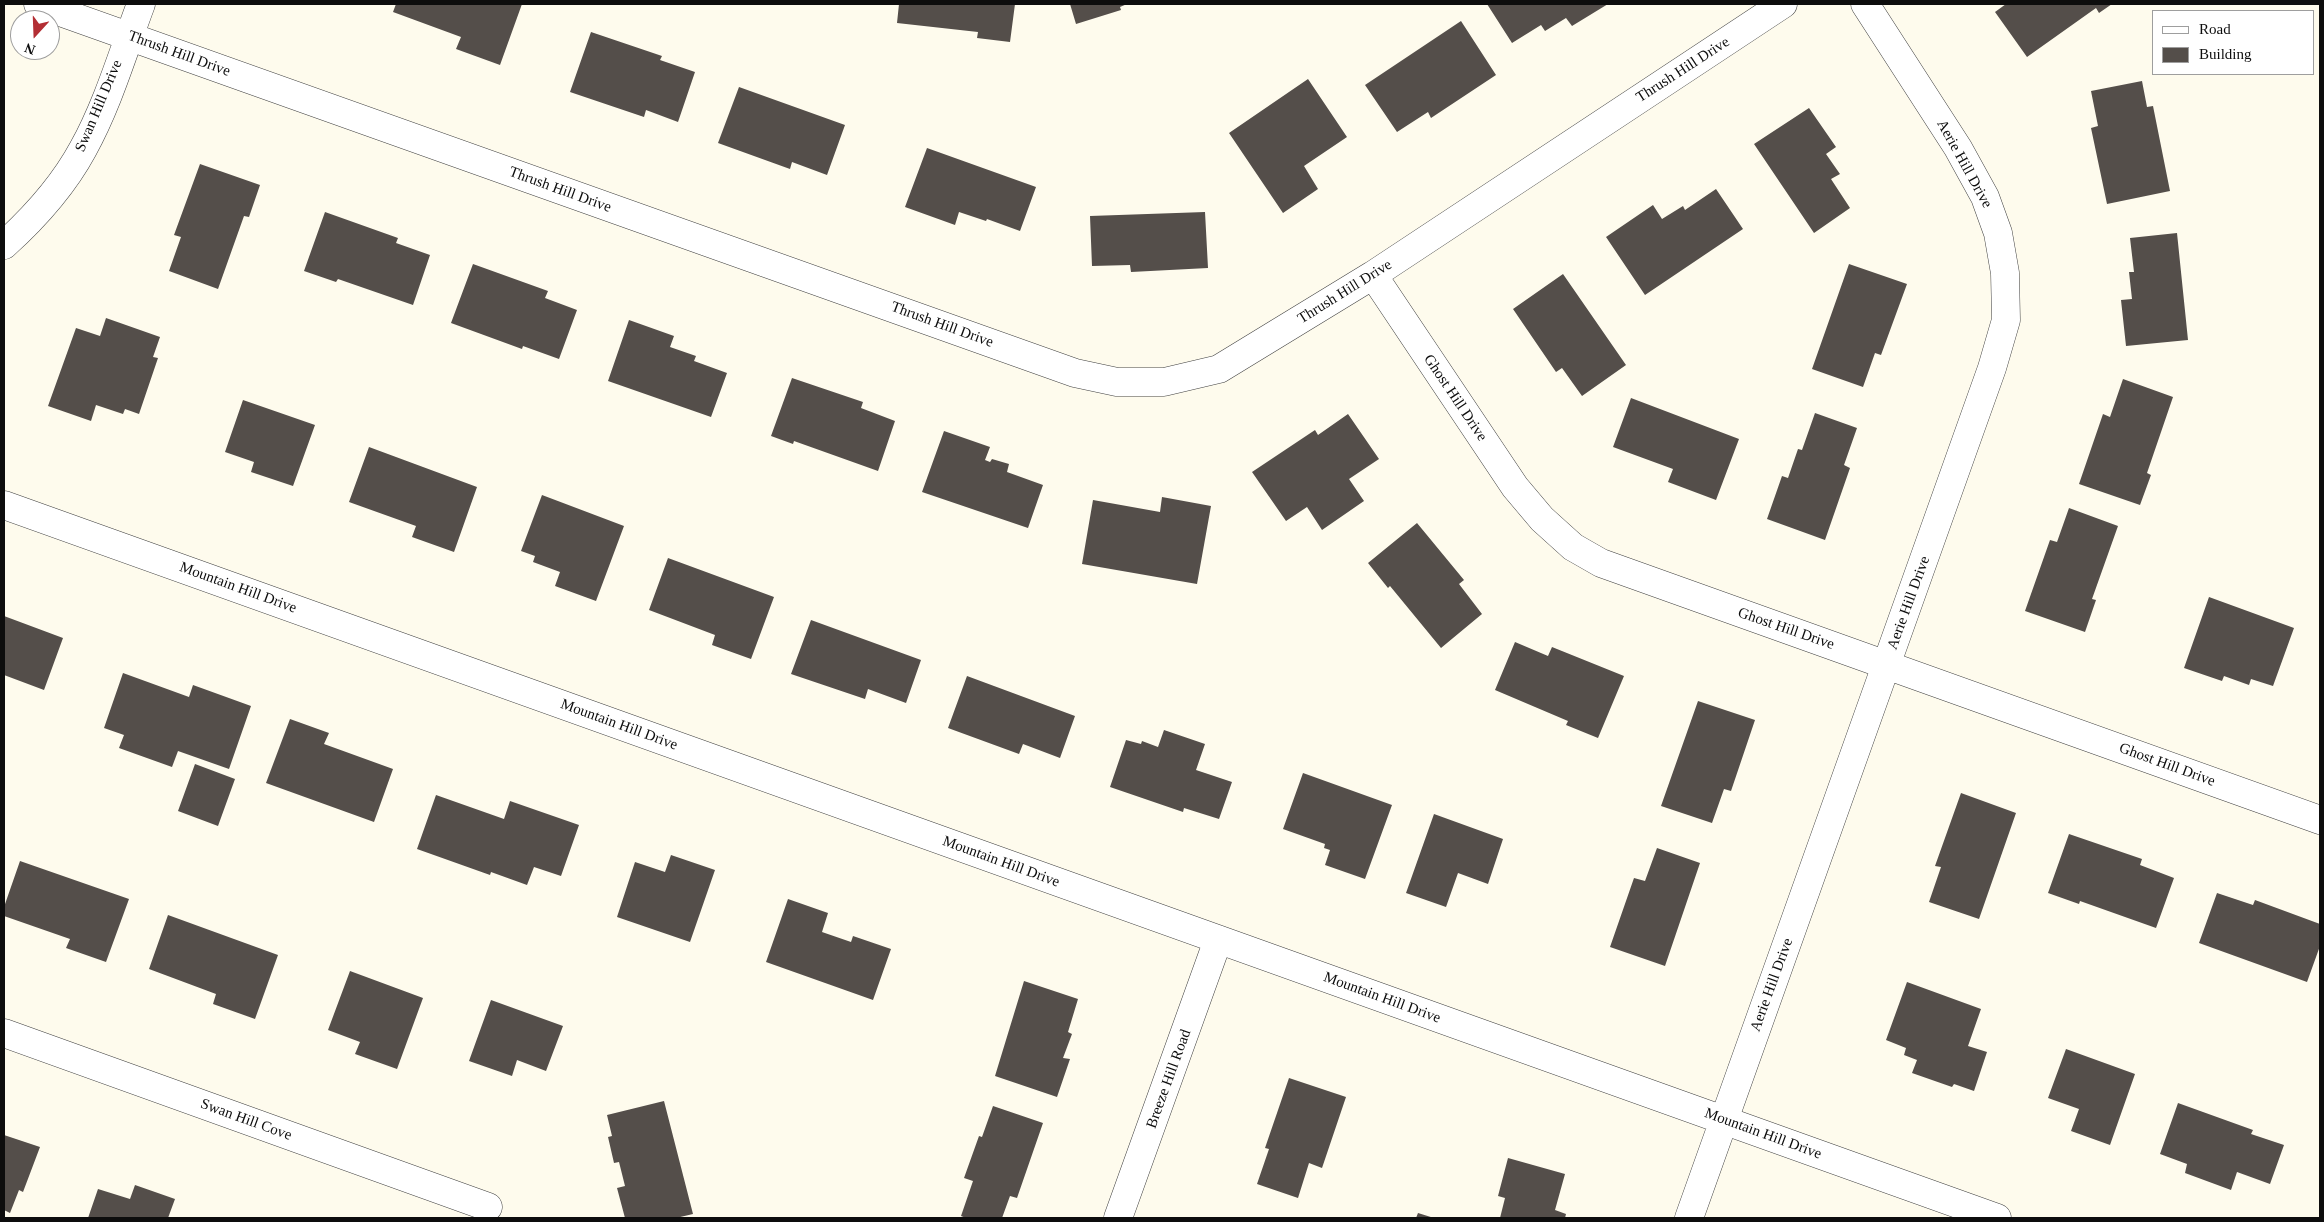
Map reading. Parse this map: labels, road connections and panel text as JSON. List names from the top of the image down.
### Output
{
  "streets": {
    "street": [
      "Thrush Hill Drive",
      "Swan Hill Drive",
      "Aerie Hill Drive",
      "Ghost Hill Drive",
      "Mountain Hill Drive",
      "Breeze Hill Road",
      "Swan Hill Cove"
    ]
  },
  "crossings": [
    ["Thrush Hill Drive", "Swan Hill Drive"],
    ["Thrush Hill Drive", "Ghost Hill Drive"],
    ["Aerie Hill Drive", "Ghost Hill Drive"],
    ["Aerie Hill Drive", "Mountain Hill Drive"],
    ["Mountain Hill Drive", "Breeze Hill Road"]
  ],
  "legend": ["Road", "Building"],
  "north": "bottom"
}
